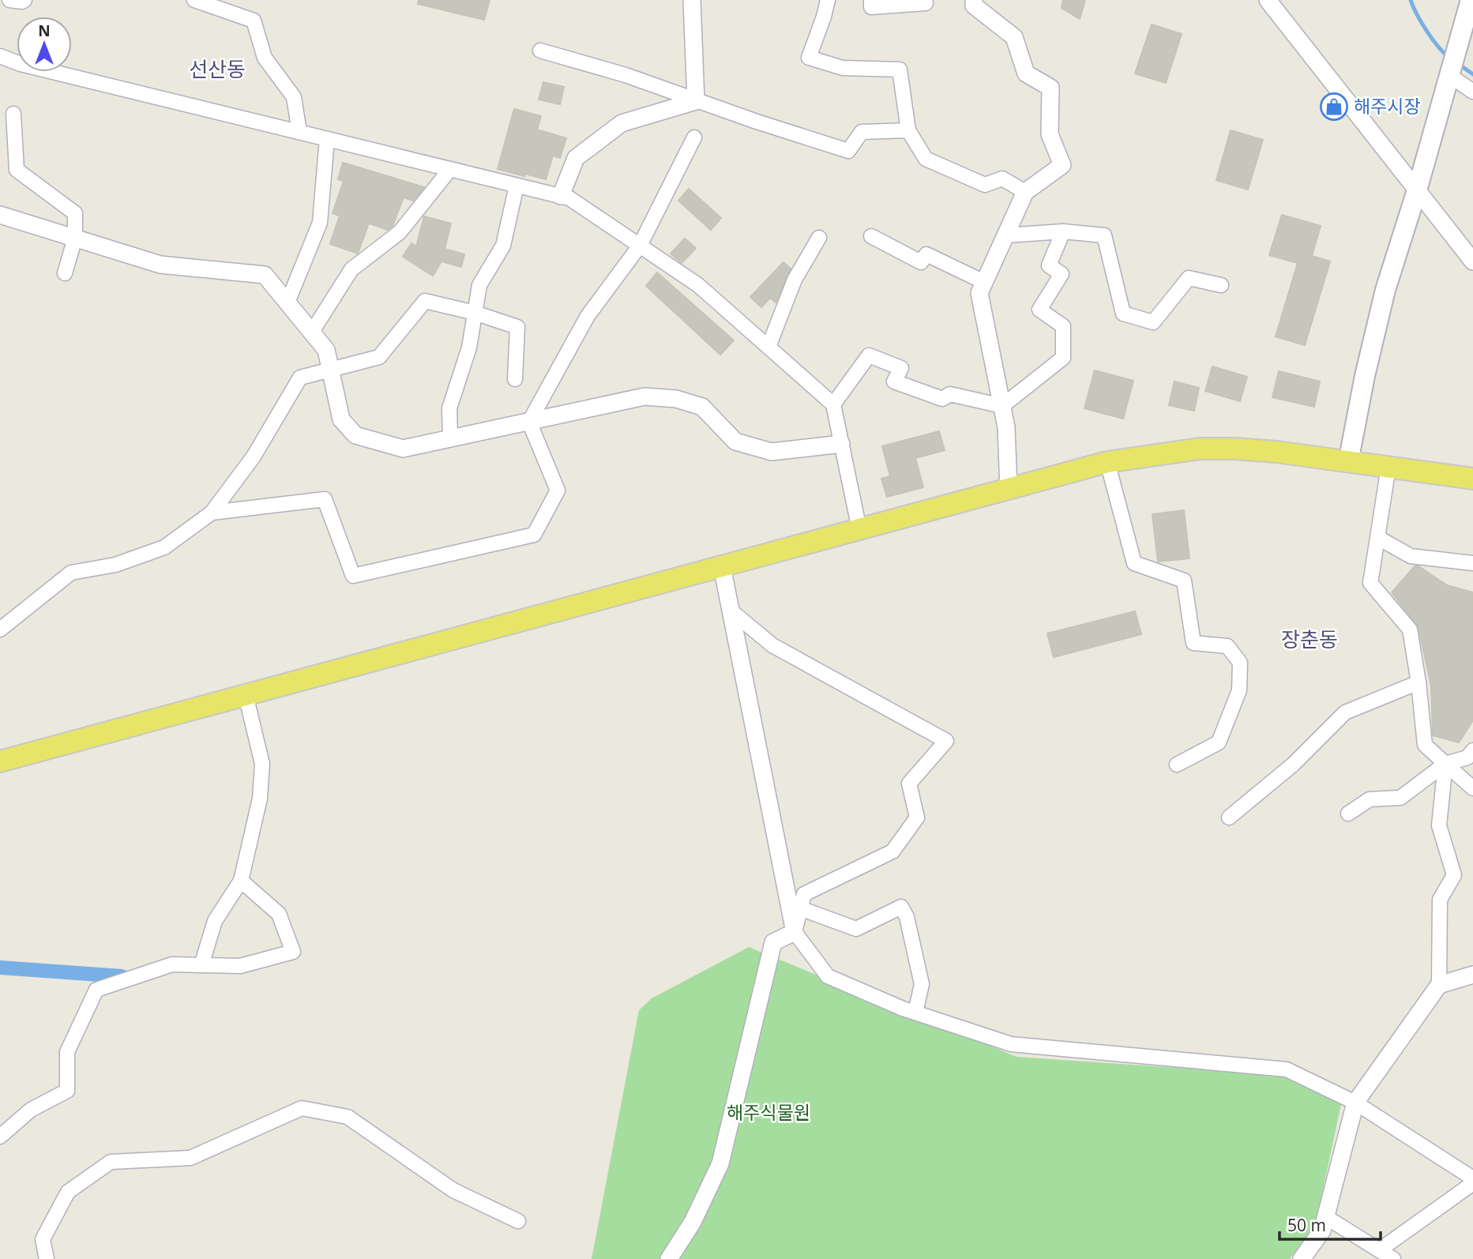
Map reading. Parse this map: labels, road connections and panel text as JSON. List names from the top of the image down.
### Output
{
  "districts": ["선산동", "장춘동"],
  "parks": ["해주식물원"],
  "places": {
    "shop": ["해주시장"]
  },
  "scale_bar": "50 m",
  "north": "top"
}
